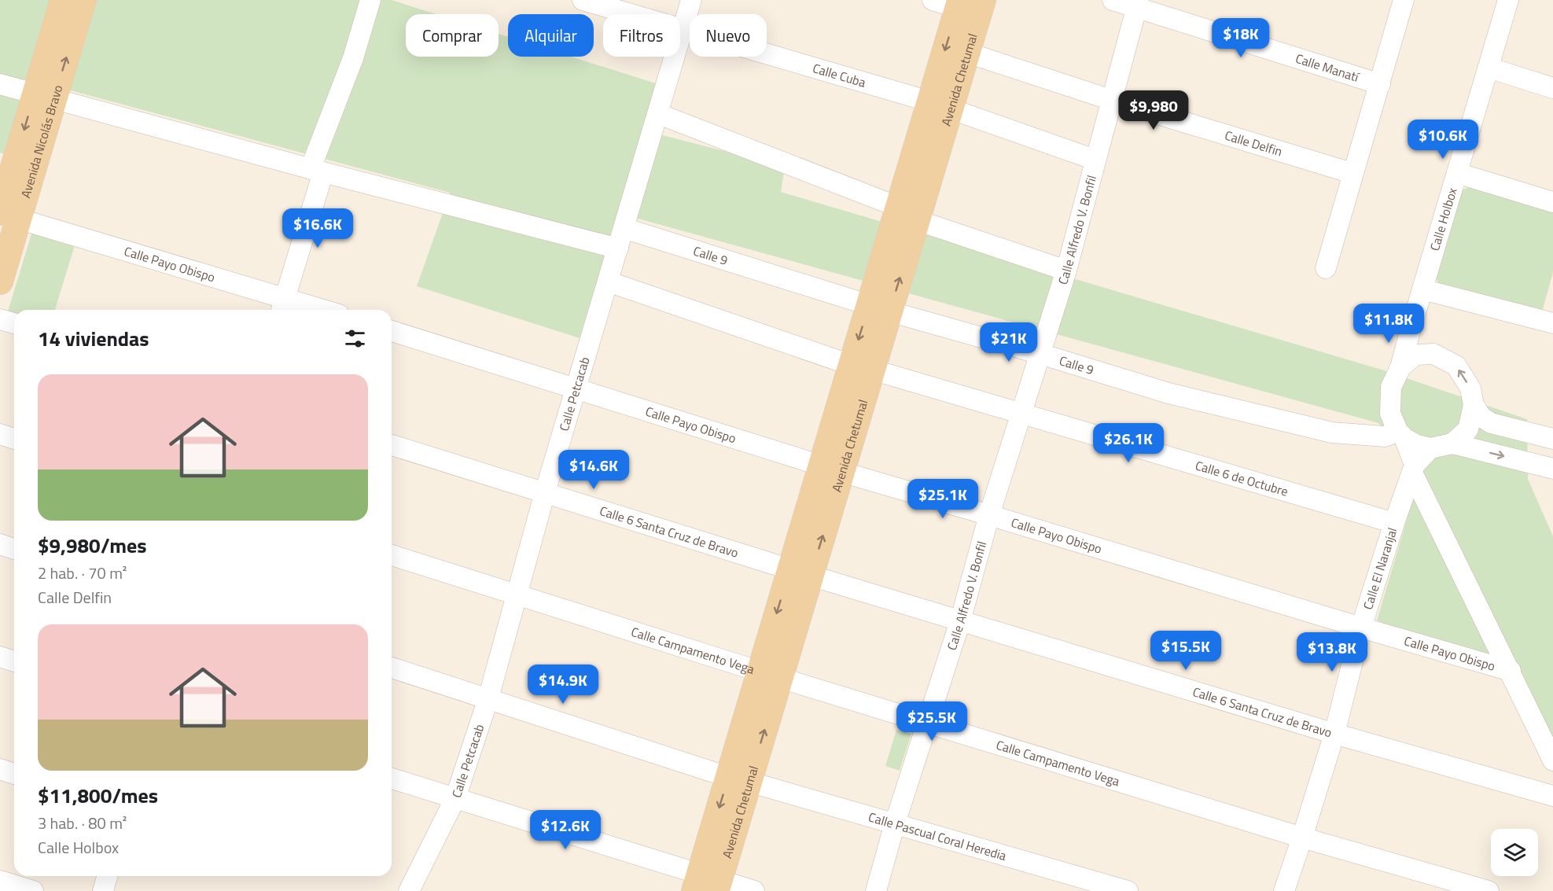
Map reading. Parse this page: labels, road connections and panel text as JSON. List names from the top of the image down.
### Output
{
  "streets": {
    "main road": ["Avenida Chetumal", "Avenida Nicolás Bravo"],
    "street": [
      "Calle Manatí",
      "Calle Cuba",
      "Calle Delfin",
      "Calle Holbox",
      "Calle Alfredo V. Bonfil",
      "Calle 9",
      "Calle Payo Obispo",
      "Calle Petcacab",
      "Calle 6 de Octubre",
      "Calle 6 Santa Cruz de Bravo",
      "Calle El Naranjal",
      "Calle Campamento Vega",
      "Calle Pascual Coral Heredia"
    ]
  },
  "crossings": [
    ["Calle Manatí", "Calle Alfredo V. Bonfil"],
    ["Calle Cuba", "Avenida Chetumal"],
    ["Calle Cuba", "Calle Alfredo V. Bonfil"],
    ["Calle Cuba", "Calle Petcacab"],
    ["Avenida Chetumal", "Calle Delfin"],
    ["Avenida Chetumal", "Calle 9"],
    ["Avenida Chetumal", "Calle Payo Obispo"],
    ["Avenida Chetumal", "Calle 6 de Octubre"],
    ["Avenida Chetumal", "Calle 6 Santa Cruz de Bravo"],
    ["Avenida Chetumal", "Calle Campamento Vega"],
    ["Avenida Chetumal", "Calle Pascual Coral Heredia"],
    ["Avenida Nicolás Bravo", "Calle Payo Obispo"],
    ["Calle Delfin", "Calle Alfredo V. Bonfil"],
    ["Calle Holbox", "Calle 9"],
    ["Calle Alfredo V. Bonfil", "Calle 9"],
    ["Calle Alfredo V. Bonfil", "Calle Payo Obispo"],
    ["Calle Alfredo V. Bonfil", "Calle 6 de Octubre"],
    ["Calle Alfredo V. Bonfil", "Calle 6 Santa Cruz de Bravo"],
    ["Calle Alfredo V. Bonfil", "Calle Campamento Vega"],
    ["Calle Alfredo V. Bonfil", "Calle Pascual Coral Heredia"],
    ["Calle 9", "Calle Petcacab"],
    ["Calle Payo Obispo", "Calle Petcacab"],
    ["Calle Payo Obispo", "Calle El Naranjal"],
    ["Calle Petcacab", "Calle 6 de Octubre"],
    ["Calle Petcacab", "Calle 6 Santa Cruz de Bravo"],
    ["Calle Petcacab", "Calle Campamento Vega"],
    ["Calle Petcacab", "Calle Pascual Coral Heredia"],
    ["Calle 6 de Octubre", "Calle El Naranjal"],
    ["Calle 6 Santa Cruz de Bravo", "Calle El Naranjal"],
    ["Calle El Naranjal", "Calle Campamento Vega"]
  ],
  "page": {
    "chip": [
      "Comprar",
      "Alquilar",
      "Filtros",
      "Nuevo"
    ],
    "price": [
      "$18K",
      "$9,980",
      "$10.6K",
      "$16.6K",
      "$11.8K",
      "$21K",
      "$26.1K",
      "$14.6K",
      "$25.1K",
      "$15.5K",
      "$13.8K",
      "$14.9K",
      "$25.5K",
      "$12.6K"
    ],
    "heading": "14 viviendas",
    "list": [
      {
        "name": "$9,980/mes",
        "note": "2 hab. · 70 m² · Calle Delfin"
      },
      {
        "name": "$11,800/mes",
        "note": "3 hab. · 80 m² · Calle Holbox"
      }
    ]
  }
}
